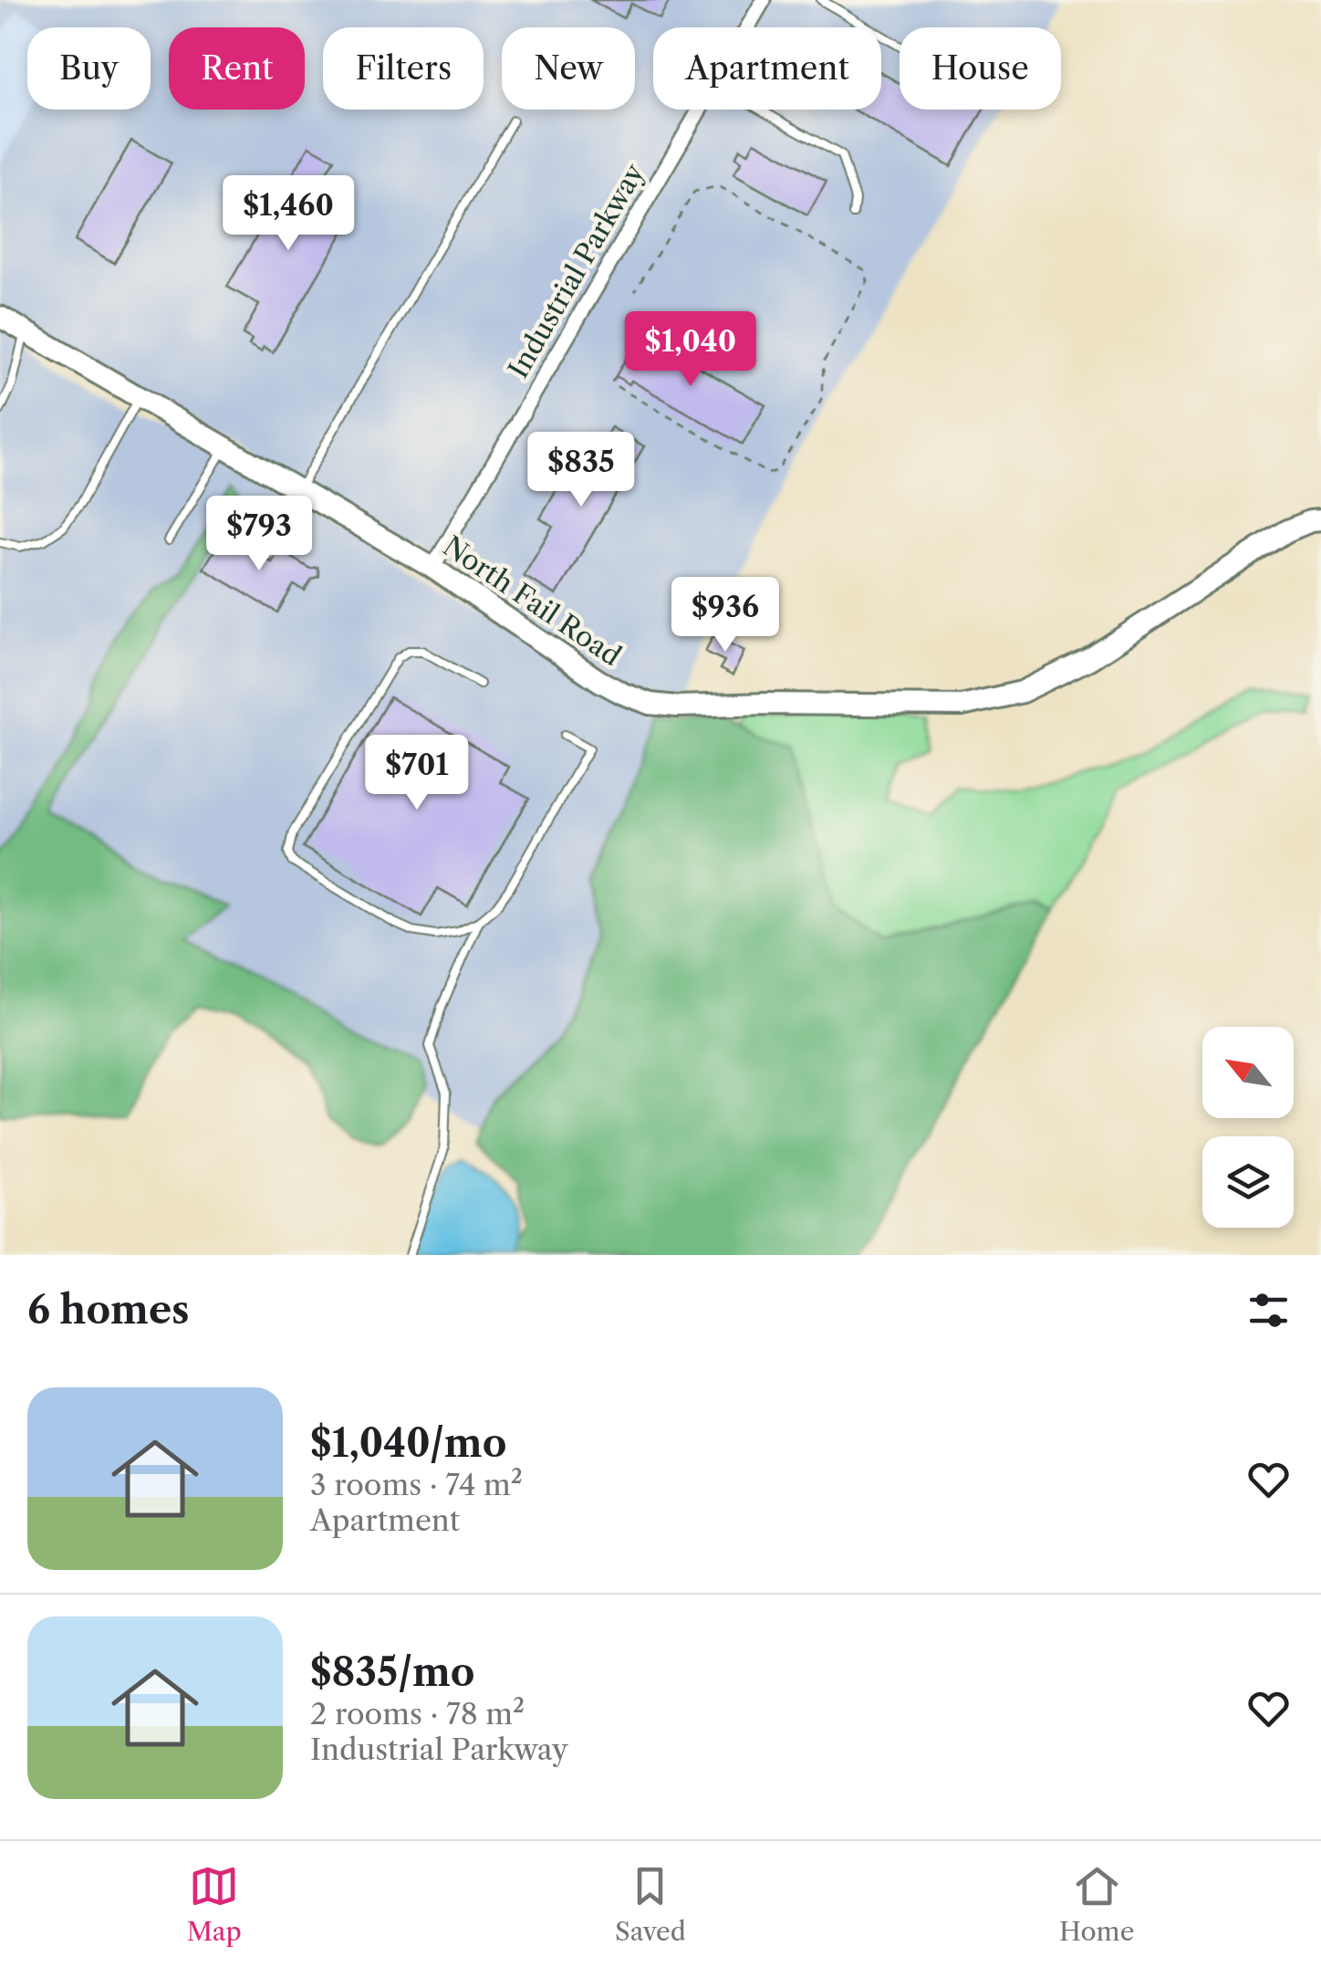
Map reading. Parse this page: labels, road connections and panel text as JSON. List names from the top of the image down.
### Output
{
  "streets": {
    "street": ["Industrial Parkway", "North Fail Road"]
  },
  "crossings": [
    ["Industrial Parkway", "North Fail Road"]
  ],
  "north": "top left",
  "page": {
    "chip": [
      "Buy",
      "Rent",
      "Filters",
      "New",
      "Apartment",
      "House"
    ],
    "price": [
      "$1,460",
      "$1,040",
      "$835",
      "$793",
      "$936",
      "$701"
    ],
    "heading": "6 homes",
    "list": [
      {
        "name": "$1,040/mo",
        "note": "3 rooms · 74 m² · Apartment"
      },
      {
        "name": "$835/mo",
        "note": "2 rooms · 78 m² · Industrial Parkway"
      }
    ],
    "tabs": ["Map", "Saved", "Home"]
  }
}
